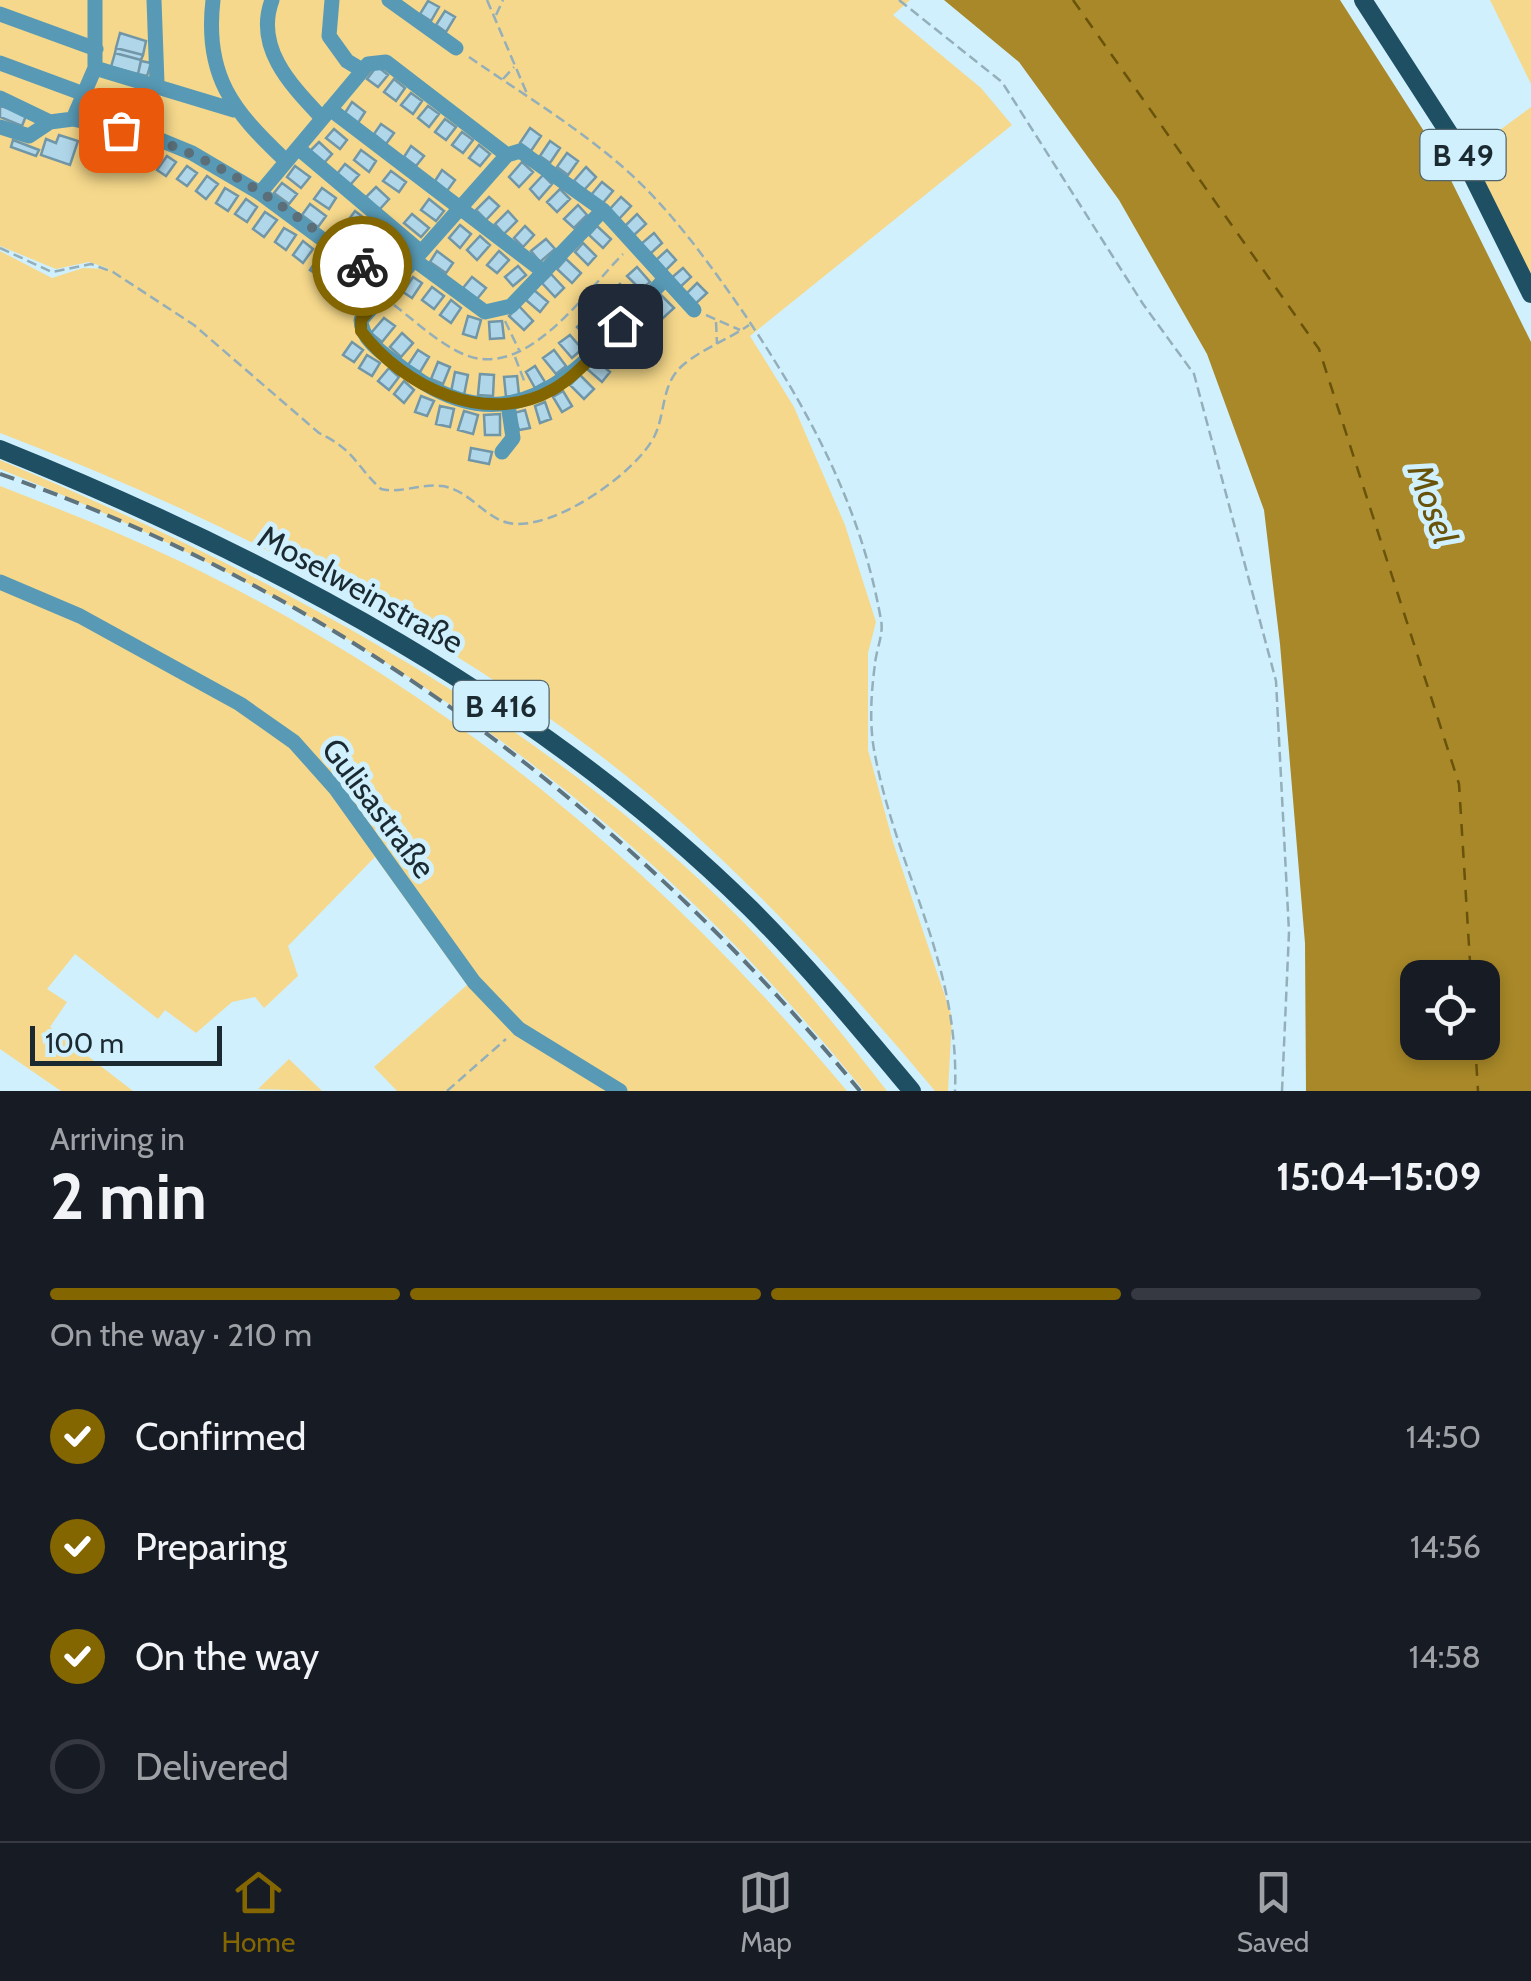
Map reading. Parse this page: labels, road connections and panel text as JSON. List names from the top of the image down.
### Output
{
  "streets": {
    "main road": ["B 49", "Moselweinstraße", "B 416"],
    "street": ["Gulisastraße"]
  },
  "water": ["Mosel"],
  "scale_bar": "100 m",
  "page": {
    "scale": "100 m",
    "heading": ["2 min", "Arriving in", "15:04–15:09"],
    "bar": "On the way · 210 m",
    "list": [
      ["Confirmed", "14:50"],
      ["Preparing", "14:56"],
      ["On the way", "14:58"],
      "Delivered"
    ],
    "tabs": ["Home", "Map", "Saved"]
  }
}
